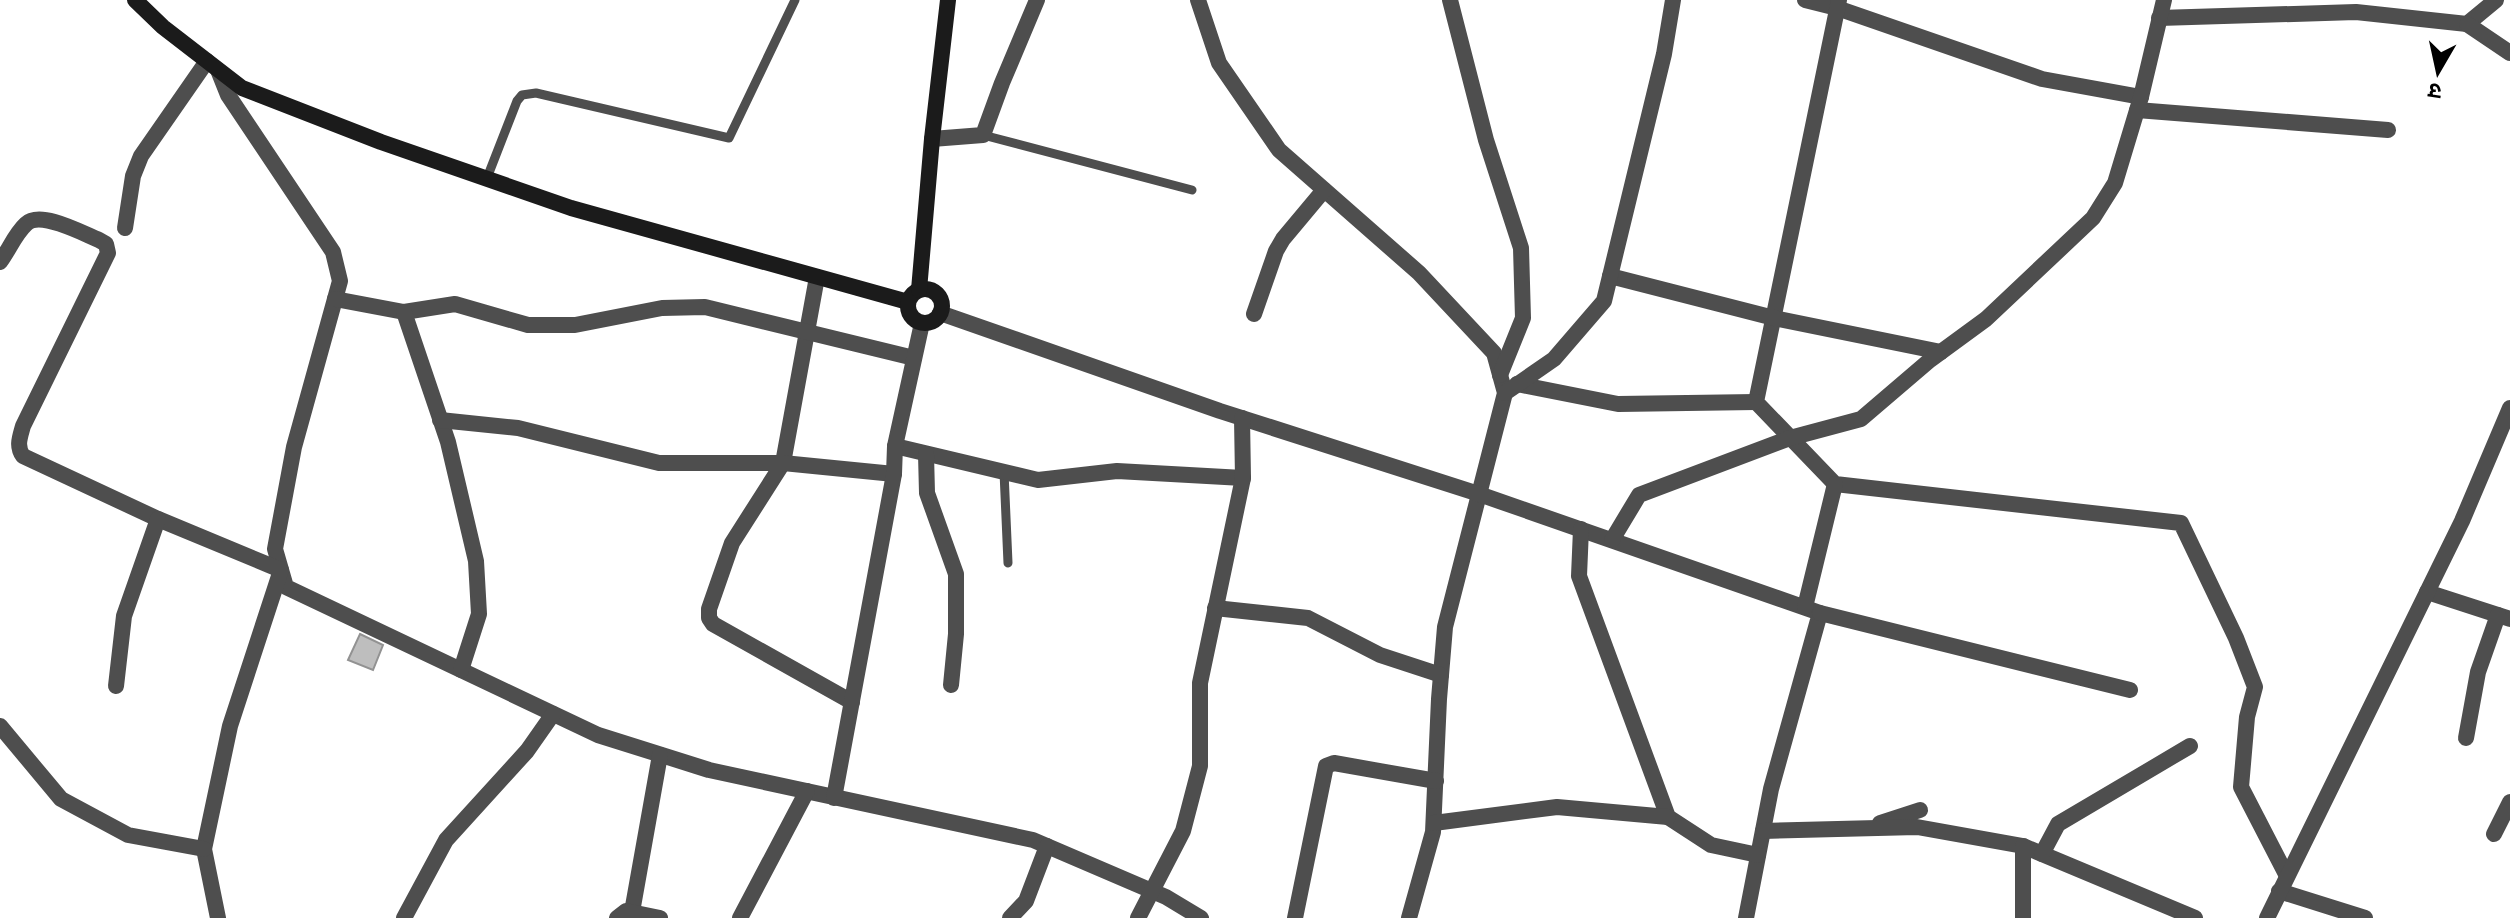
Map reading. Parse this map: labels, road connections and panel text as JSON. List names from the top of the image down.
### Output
{
  "north": "bottom"
}
